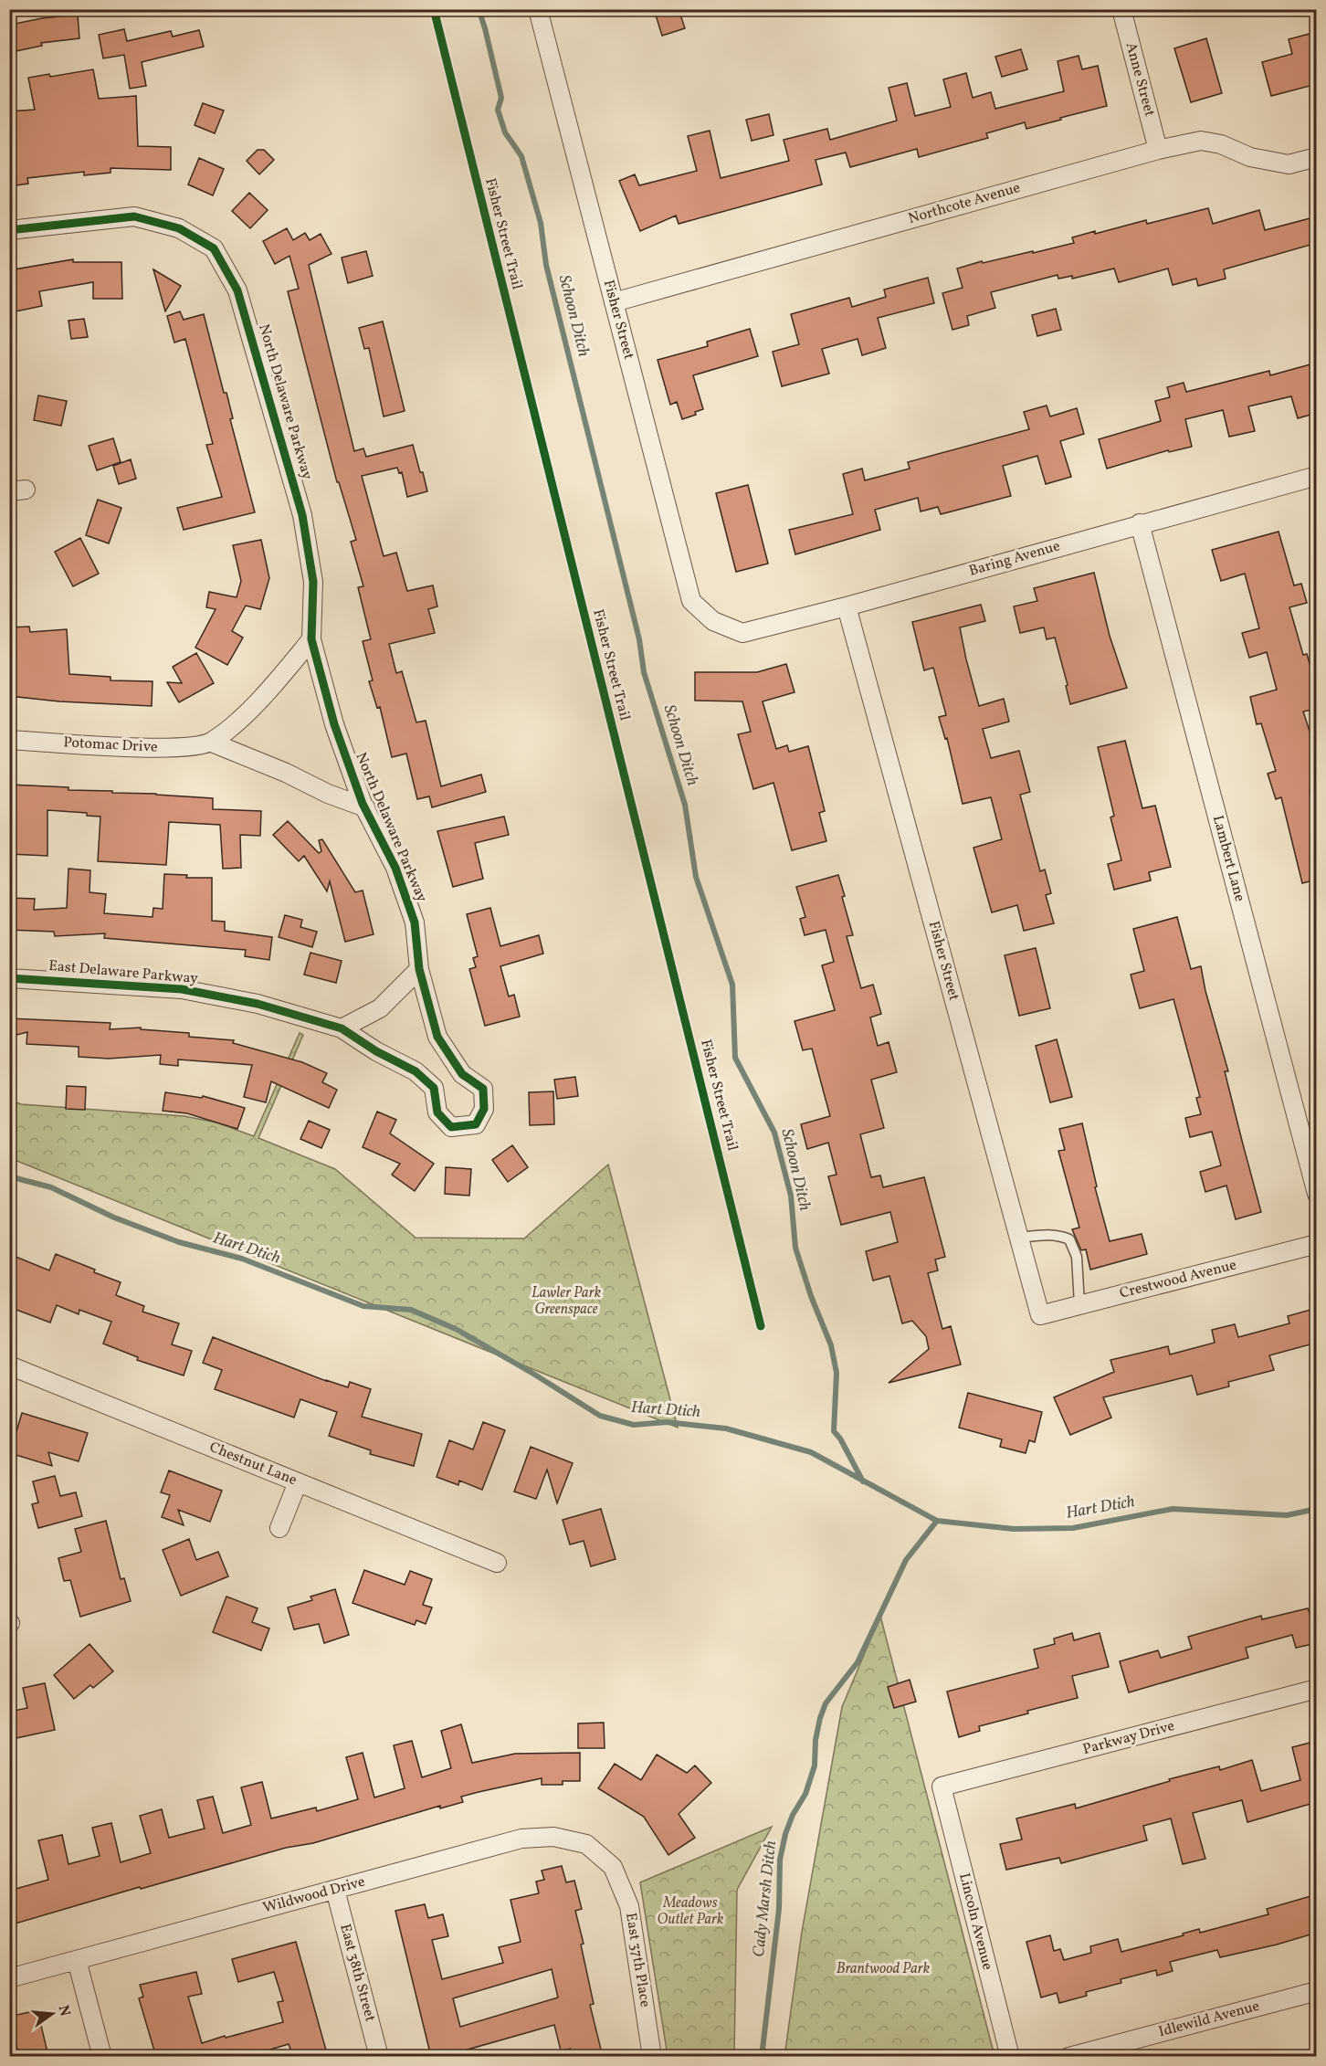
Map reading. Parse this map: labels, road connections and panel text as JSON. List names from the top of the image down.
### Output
{
  "streets": {
    "street": [
      "Anne Street",
      "Northcote Avenue",
      "Fisher Street",
      "North Delaware Parkway",
      "Baring Avenue",
      "Potomac Drive",
      "Lambert Lane",
      "East Delaware Parkway",
      "Crestwood Avenue",
      "Chestnut Lane",
      "Parkway Drive",
      "Wildwood Drive",
      "Lincoln Avenue",
      "East 37th Place",
      "East 38th Street",
      "Idlewild Avenue"
    ],
    "cycle path": ["Fisher Street Trail"]
  },
  "crossings": [
    ["Anne Street", "Northcote Avenue"],
    ["Northcote Avenue", "Fisher Street"],
    ["Fisher Street", "Baring Avenue"],
    ["Fisher Street", "Crestwood Avenue"],
    ["North Delaware Parkway", "East Delaware Parkway"],
    ["Baring Avenue", "Lambert Lane"],
    ["Parkway Drive", "Lincoln Avenue"],
    ["Wildwood Drive", "East 37th Place"],
    ["Wildwood Drive", "East 38th Street"]
  ],
  "water": ["Schoon Ditch", "Hart Dtich", "Cady Marsh Ditch"],
  "parks": ["Lawler Park Greenspace", "Meadows Outlet Park", "Brantwood Park"],
  "north": "right"
}
